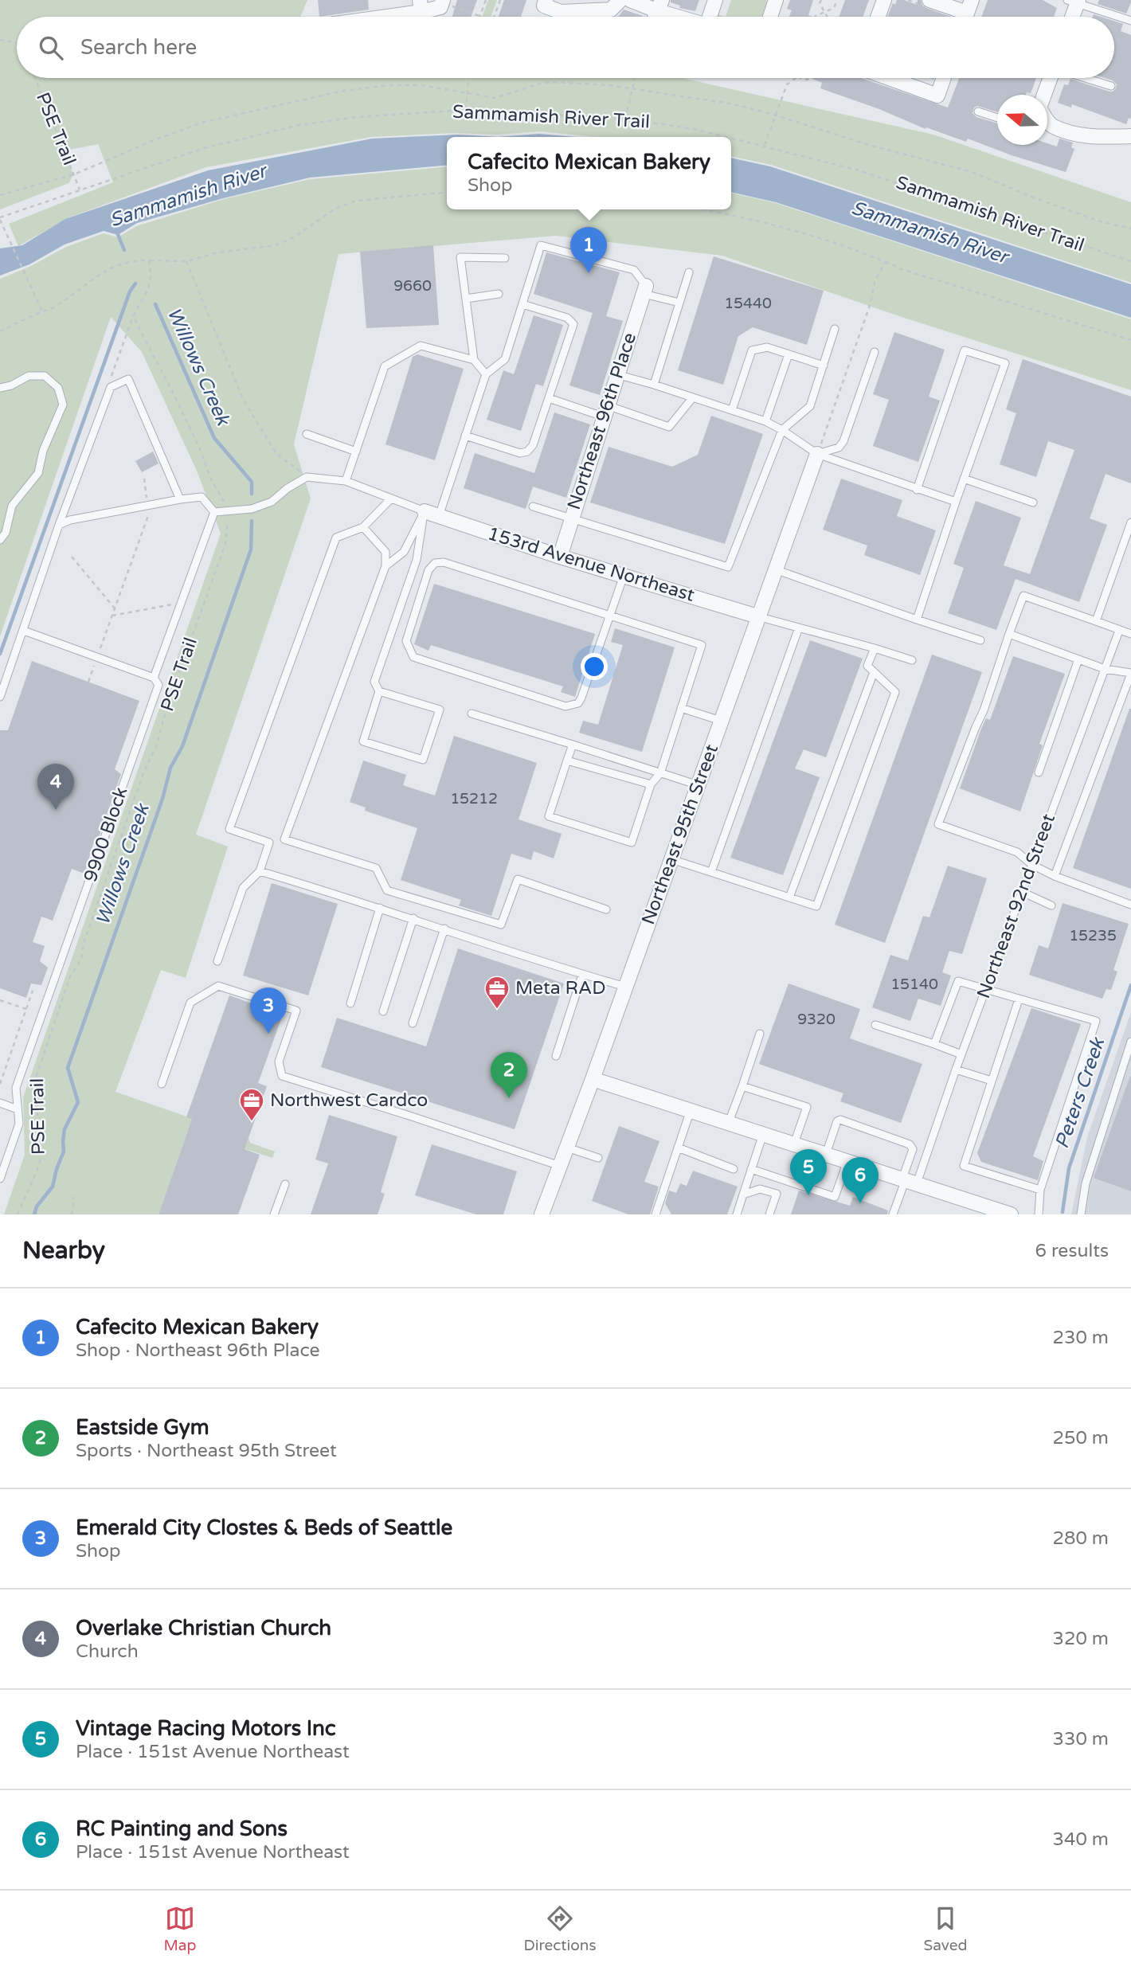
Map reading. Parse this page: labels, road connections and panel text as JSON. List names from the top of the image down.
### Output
{
  "streets": {
    "street": ["Northeast 96th Place", "153rd Avenue Northeast", "Northeast 95th Street"],
    "lane": ["9900 Block", "Northeast 92nd Street"],
    "path": ["Sammamish River Trail", "PSE Trail"]
  },
  "crossings": [
    ["Sammamish River Trail", "PSE Trail"],
    ["Northeast 96th Place", "153rd Avenue Northeast"],
    ["153rd Avenue Northeast", "Northeast 95th Street"]
  ],
  "water": ["Sammamish River", "Willows Creek", "Peters Creek"],
  "places": {
    "office": ["Meta RAD", "Northwest Cardco"]
  },
  "house_numbers": [
    "9660",
    "15440",
    "15212",
    "15235",
    "15140",
    "9320"
  ],
  "north": "left",
  "page": {
    "search": "Search here",
    "popup": ["Cafecito Mexican Bakery", "Shop"],
    "pins": [
      "1",
      "4",
      "3",
      "2",
      "5",
      "6"
    ],
    "heading": ["Nearby", "6 results"],
    "list": [
      {
        "mark": "1",
        "name": "Cafecito Mexican Bakery",
        "note": "Shop · Northeast 96th Place",
        "value": "230 m"
      },
      {
        "mark": "2",
        "name": "Eastside Gym",
        "note": "Sports · Northeast 95th Street",
        "value": "250 m"
      },
      {
        "mark": "3",
        "name": "Emerald City Clostes & Beds of Seattle",
        "note": "Shop",
        "value": "280 m"
      },
      {
        "mark": "4",
        "name": "Overlake Christian Church",
        "note": "Church",
        "value": "320 m"
      },
      {
        "mark": "5",
        "name": "Vintage Racing Motors Inc",
        "note": "Place · 151st Avenue Northeast",
        "value": "330 m"
      },
      {
        "mark": "6",
        "name": "RC Painting and Sons",
        "note": "Place · 151st Avenue Northeast",
        "value": "340 m"
      }
    ],
    "nav": ["Map", "Directions", "Saved"]
  }
}
